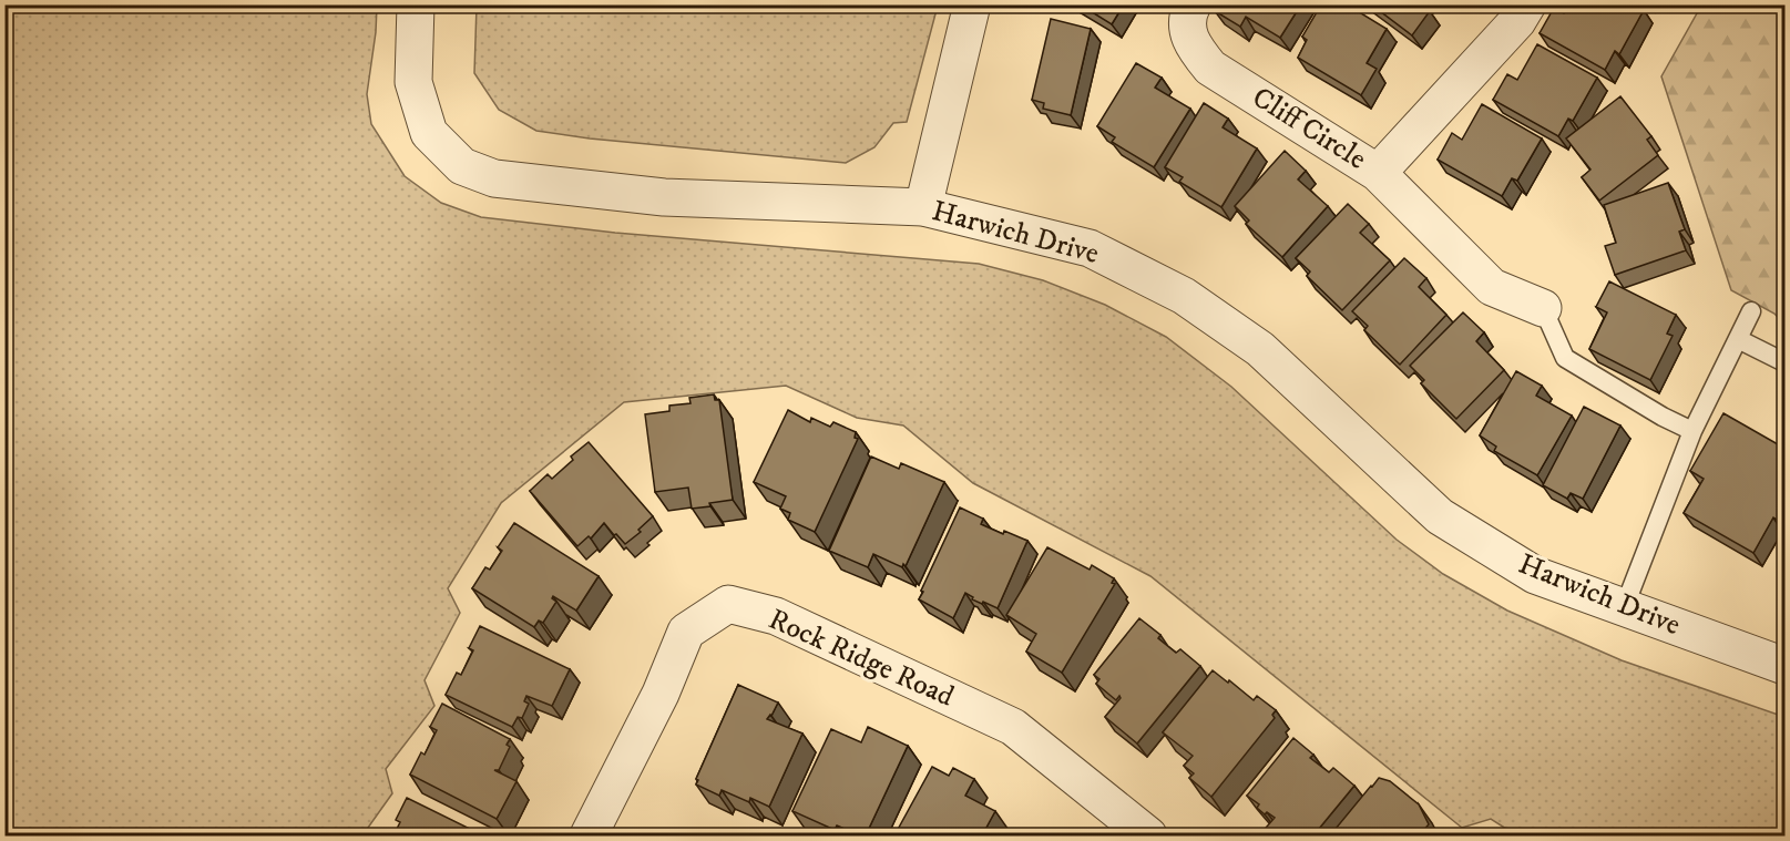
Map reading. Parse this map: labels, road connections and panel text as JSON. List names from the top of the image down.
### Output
{
  "streets": {
    "street": ["Cliff Circle", "Harwich Drive", "Rock Ridge Road"]
  }
}
